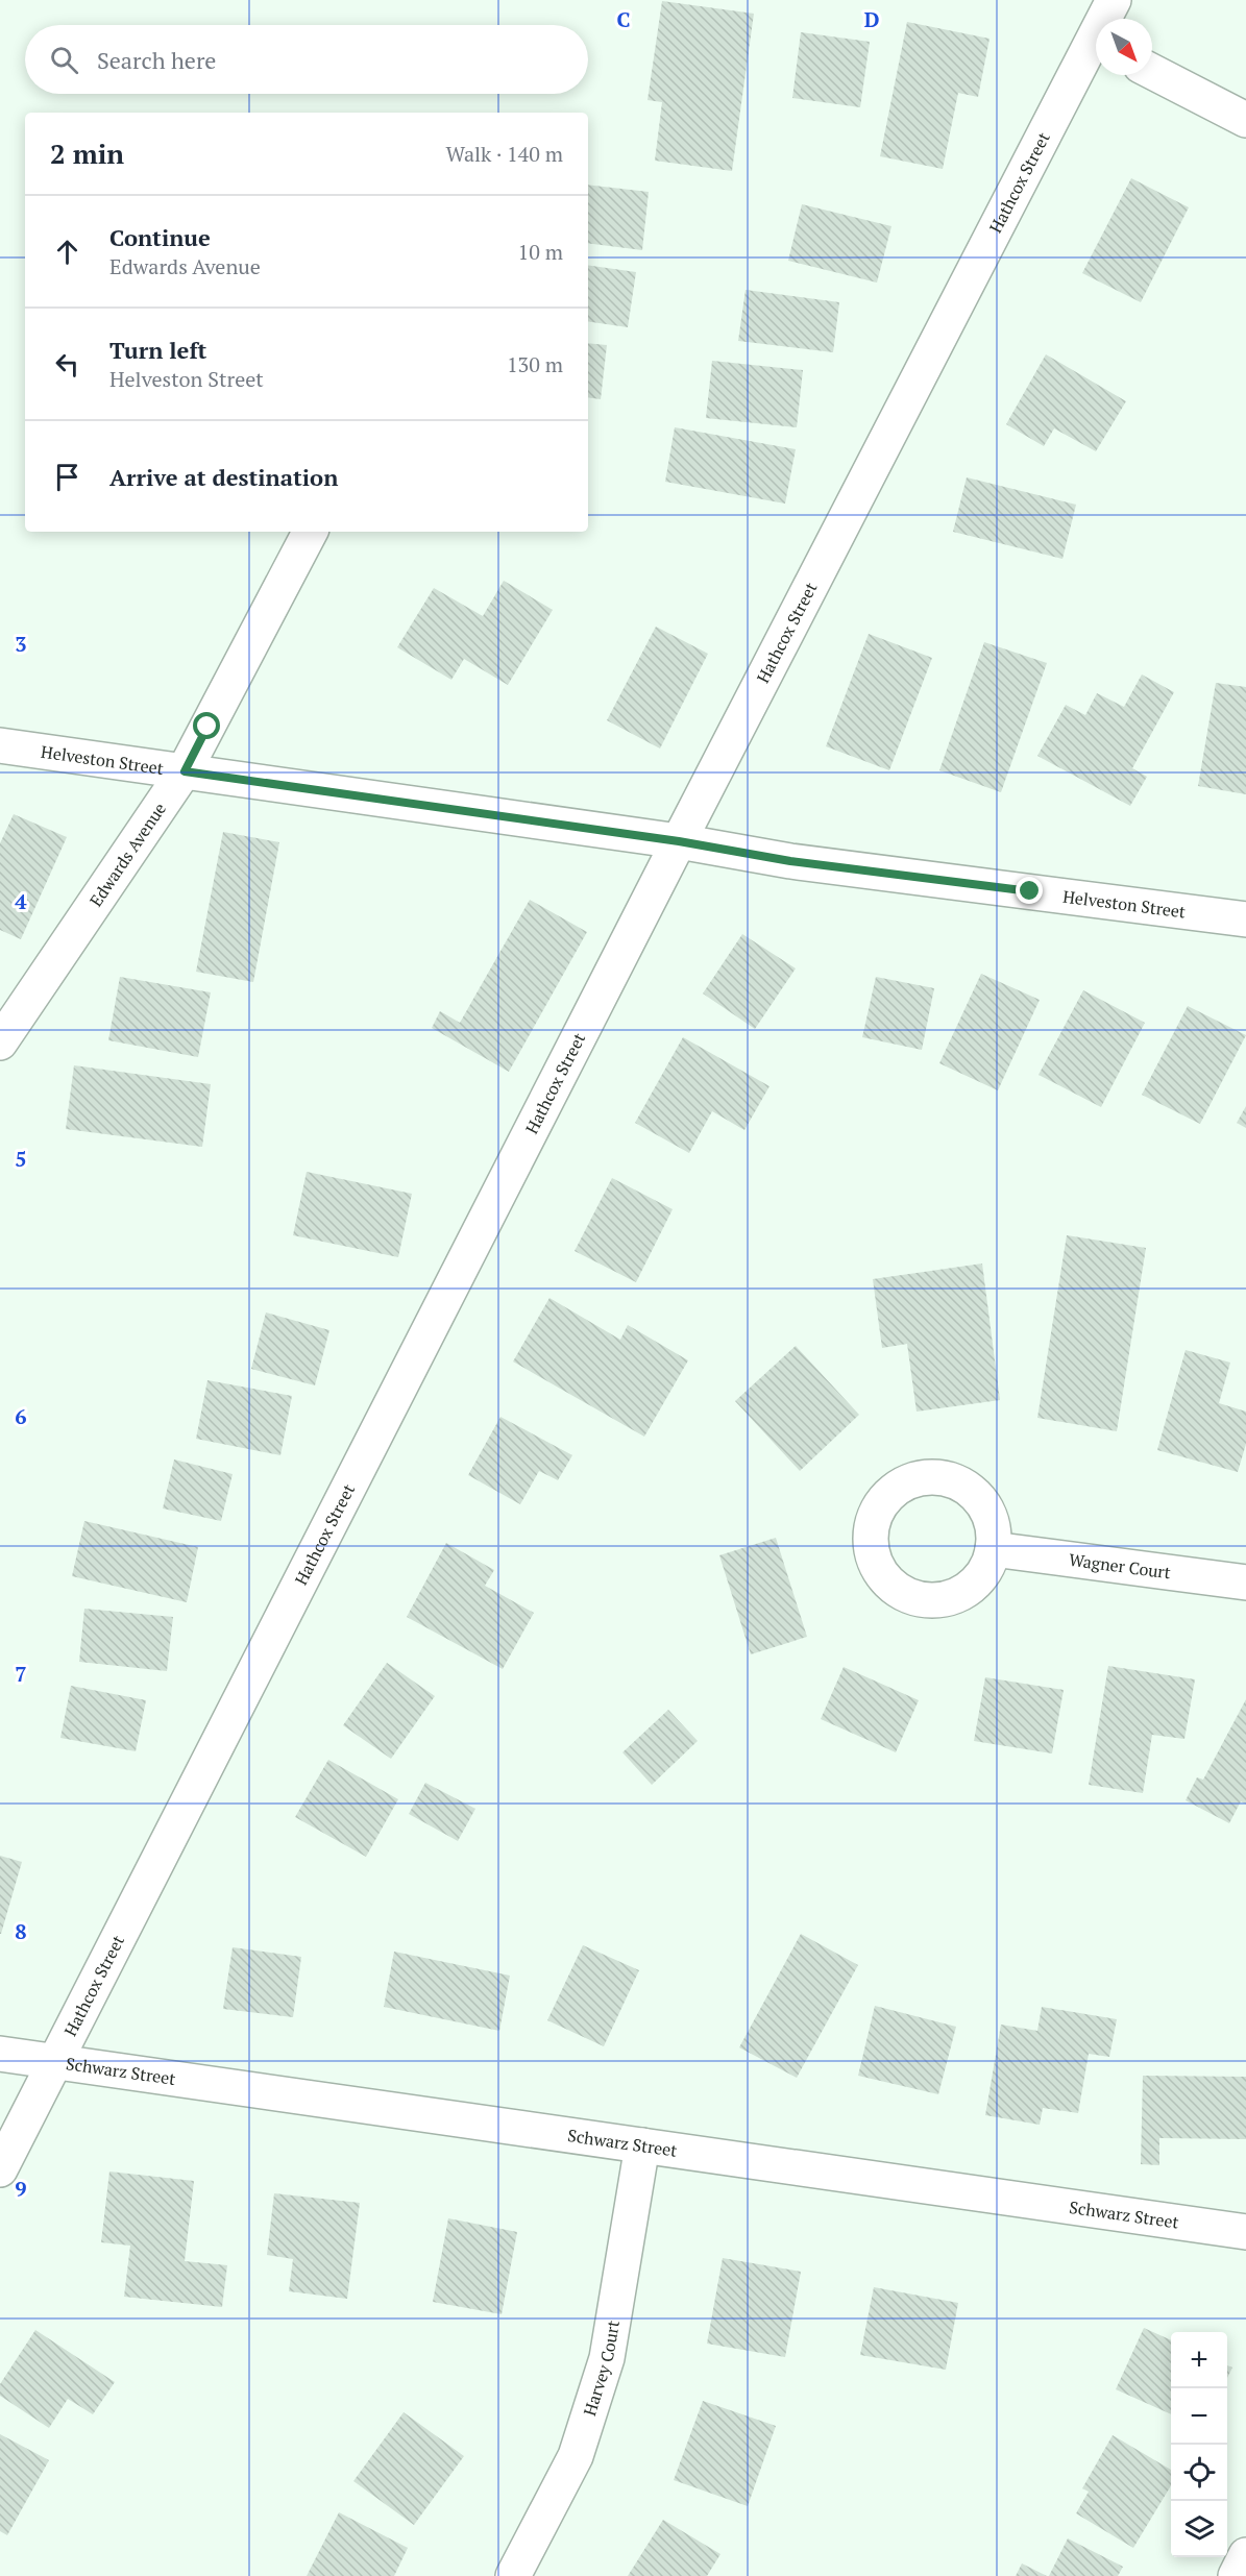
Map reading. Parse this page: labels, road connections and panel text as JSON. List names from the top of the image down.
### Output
{
  "streets": {
    "street": [
      "Hathcox Street",
      "Helveston Street",
      "Edwards Avenue",
      "Wagner Court",
      "Schwarz Street",
      "Harvey Court"
    ]
  },
  "crossings": [
    ["Hathcox Street", "Helveston Street"],
    ["Hathcox Street", "Schwarz Street"],
    ["Helveston Street", "Edwards Avenue"],
    ["Schwarz Street", "Harvey Court"]
  ],
  "north": "bottom right",
  "page": {
    "search": "Search here",
    "heading": ["2 min", "Walk · 140 m"],
    "list": [
      ["Continue", "Edwards Avenue", "10 m"],
      ["Turn left", "Helveston Street", "130 m"],
      "Arrive at destination"
    ],
    "map_buttons": ["+", "−"]
  },
  "grid": {
    "columns": ["C", "D"],
    "rows": [
      "3",
      "4",
      "5",
      "6",
      "7",
      "8",
      "9"
    ]
  }
}
